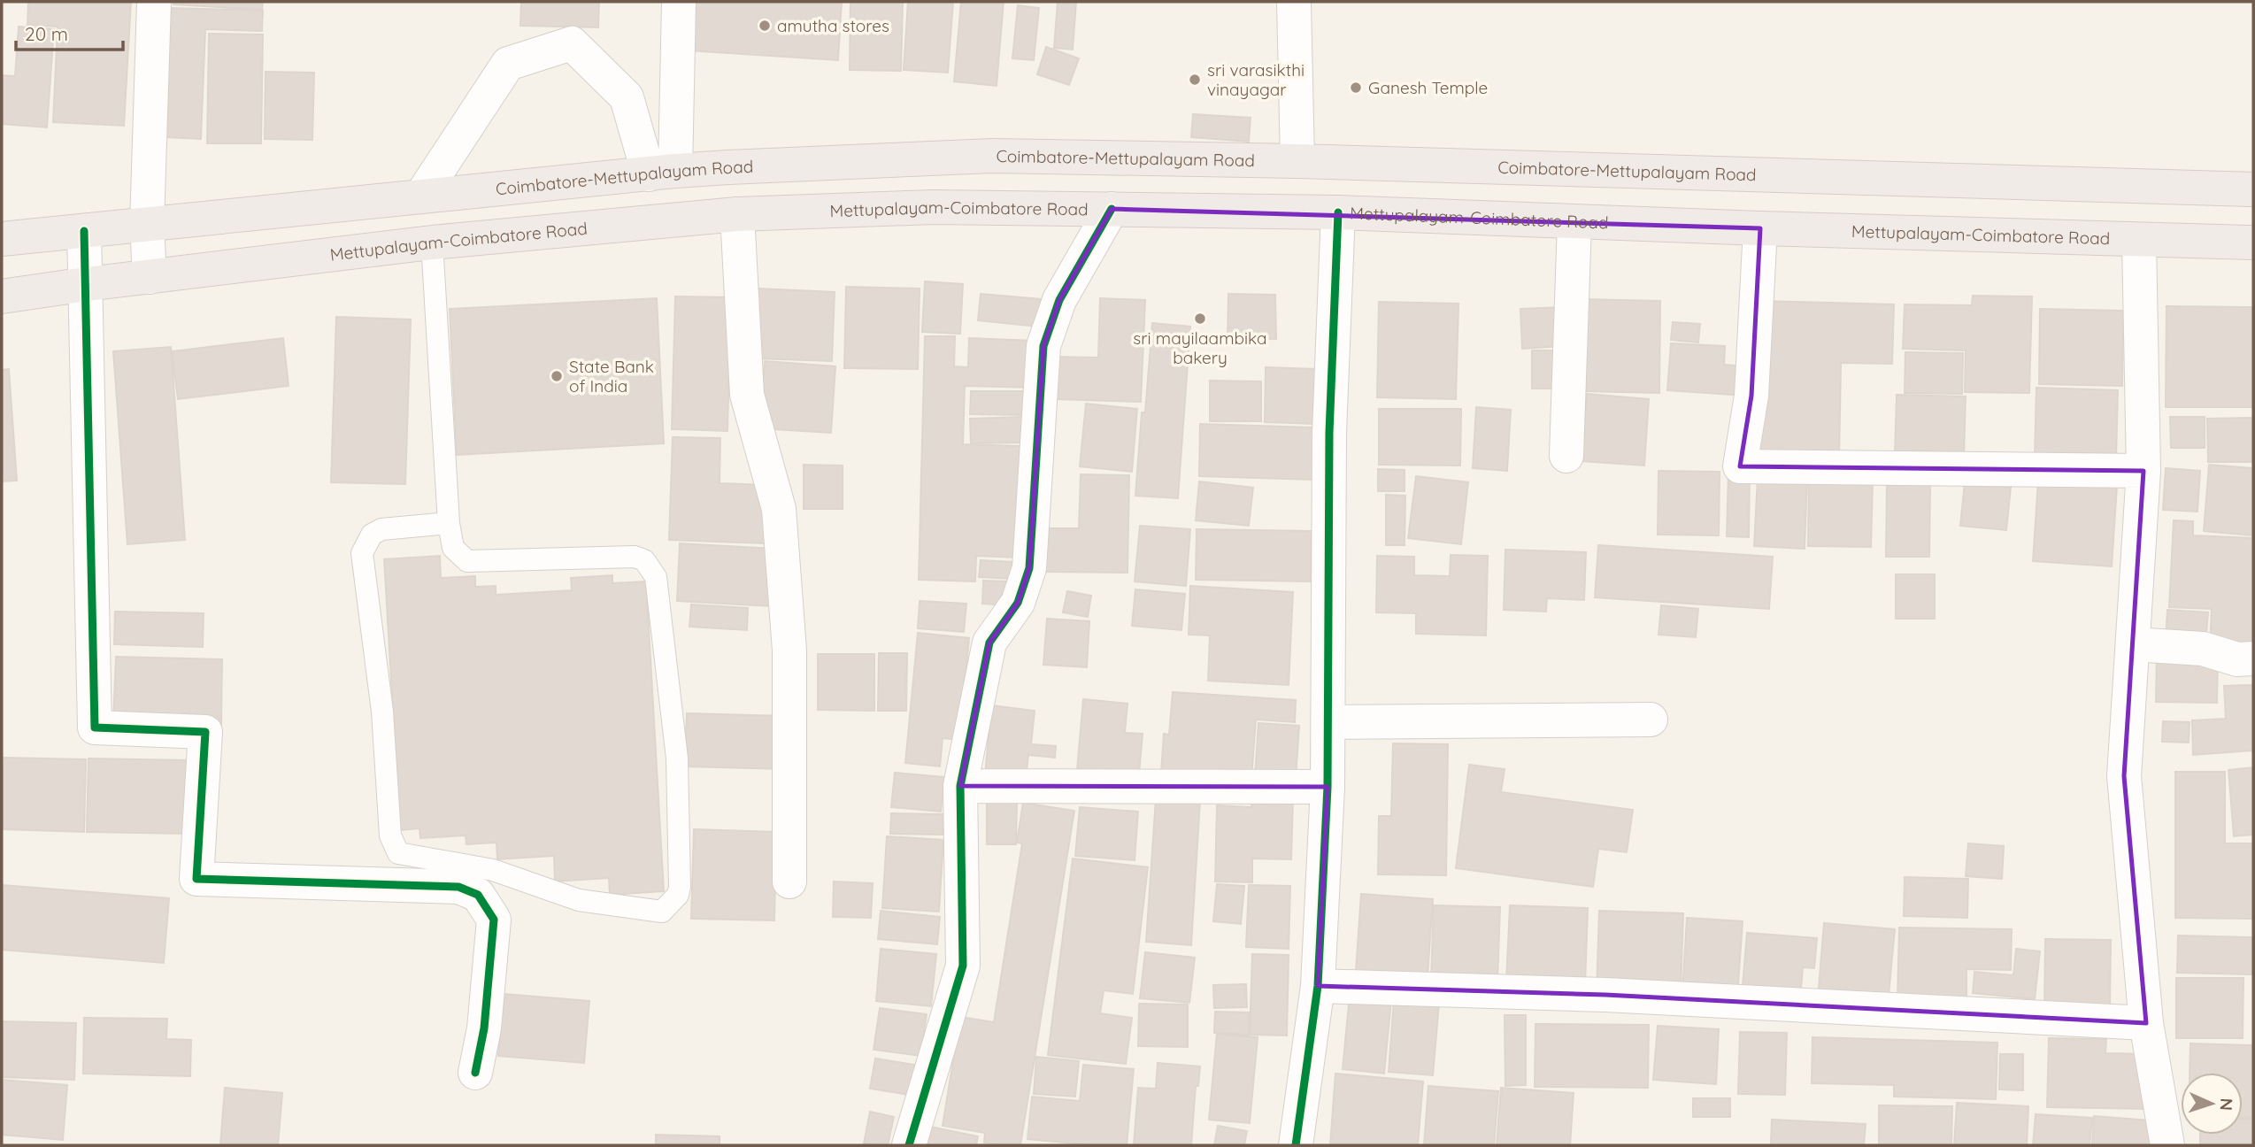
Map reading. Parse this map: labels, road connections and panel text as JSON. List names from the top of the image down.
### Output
{
  "streets": {
    "highway": ["Coimbatore-Mettupalayam Road", "Mettupalayam-Coimbatore Road"]
  },
  "places": [
    "amutha stores",
    "sri varasikthi vinayagar",
    "Ganesh Temple",
    "sri mayilaambika bakery",
    "State Bank of India"
  ],
  "scale_bar": "20 m",
  "north": "right"
}
